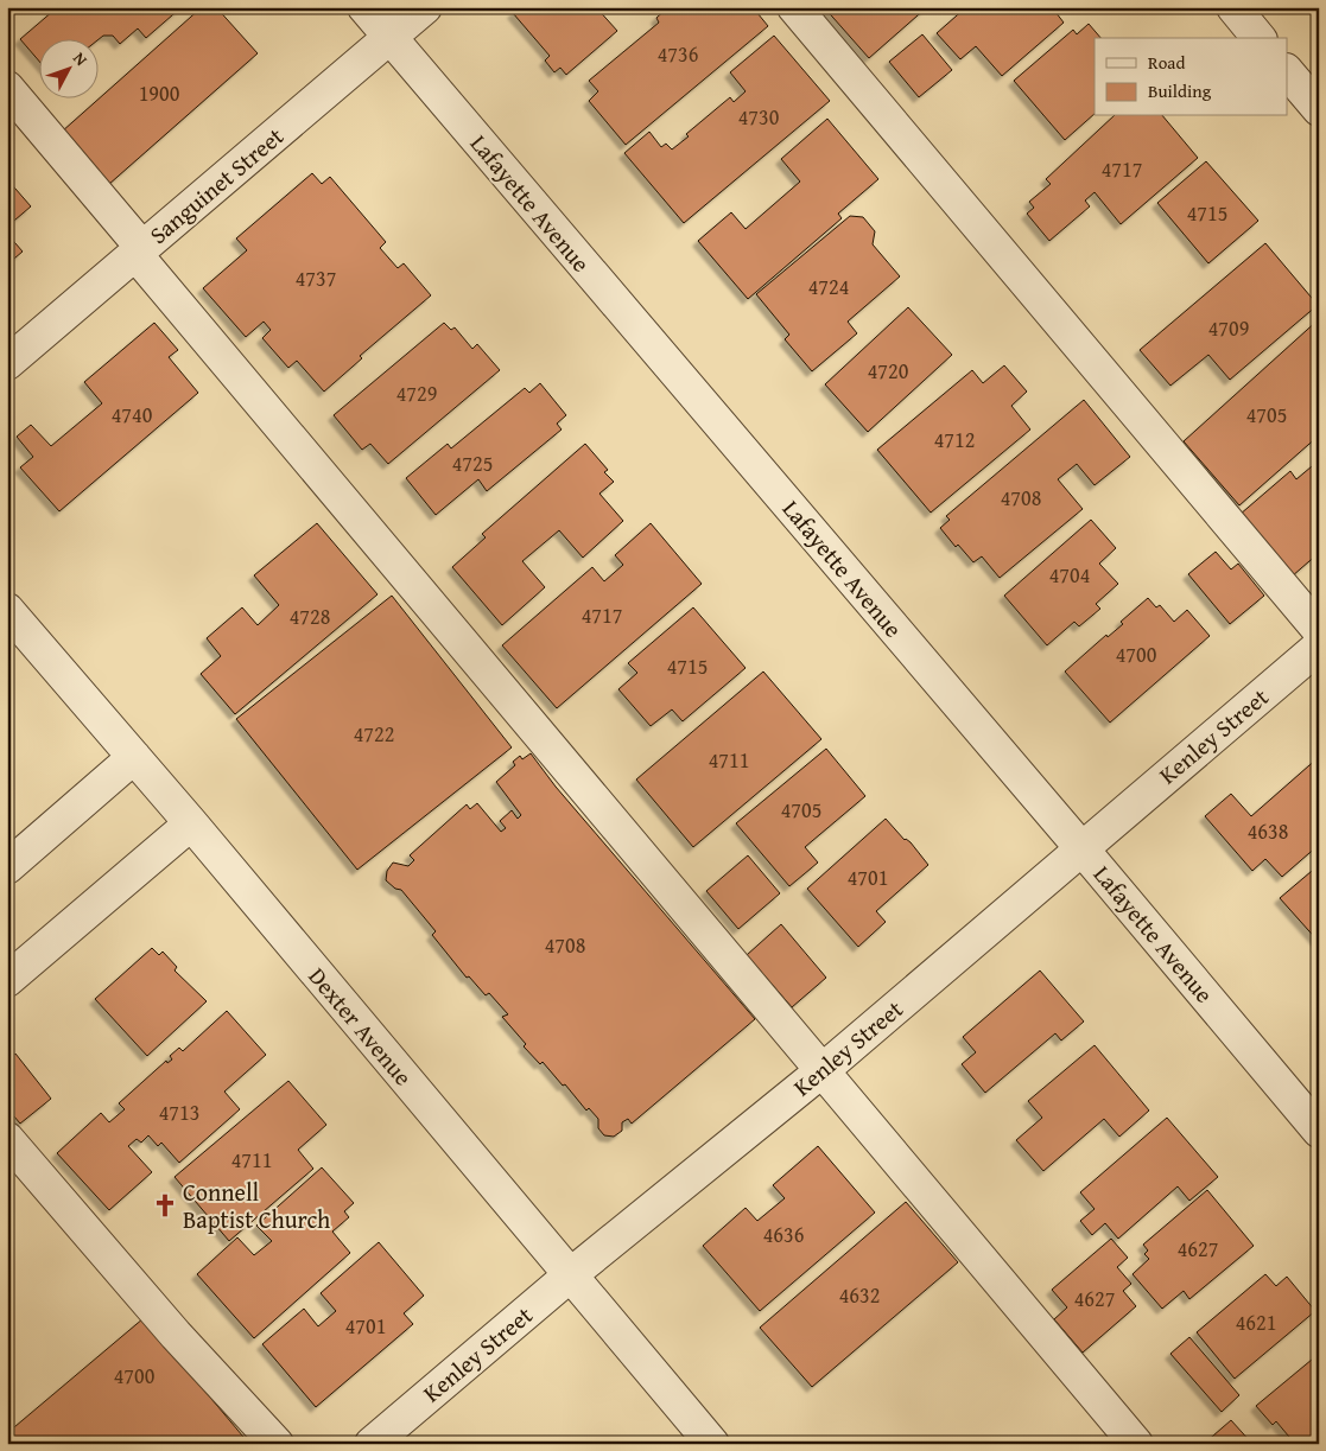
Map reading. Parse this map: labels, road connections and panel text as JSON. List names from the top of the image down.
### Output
{
  "streets": {
    "street": [
      "Sanguinet Street",
      "Lafayette Avenue",
      "Kenley Street",
      "Dexter Avenue"
    ]
  },
  "crossings": [
    ["Sanguinet Street", "Lafayette Avenue"],
    ["Lafayette Avenue", "Kenley Street"],
    ["Kenley Street", "Dexter Avenue"]
  ],
  "places": {
    "church": ["Connell Baptist Church"]
  },
  "house_numbers": [
    "4736",
    "1900",
    "4730",
    "4717",
    "4715",
    "4737",
    "4724",
    "4709",
    "4720",
    "4729",
    "4740",
    "4705",
    "4712",
    "4725",
    "4708",
    "4704",
    "4717",
    "4728",
    "4700",
    "4715",
    "4722",
    "4711",
    "4705",
    "4638",
    "4701",
    "4708",
    "4713",
    "4711",
    "4636",
    "4627",
    "4632",
    "4627",
    "4621",
    "4701",
    "4700"
  ],
  "legend": ["Road", "Building"],
  "north": "top right"
}
